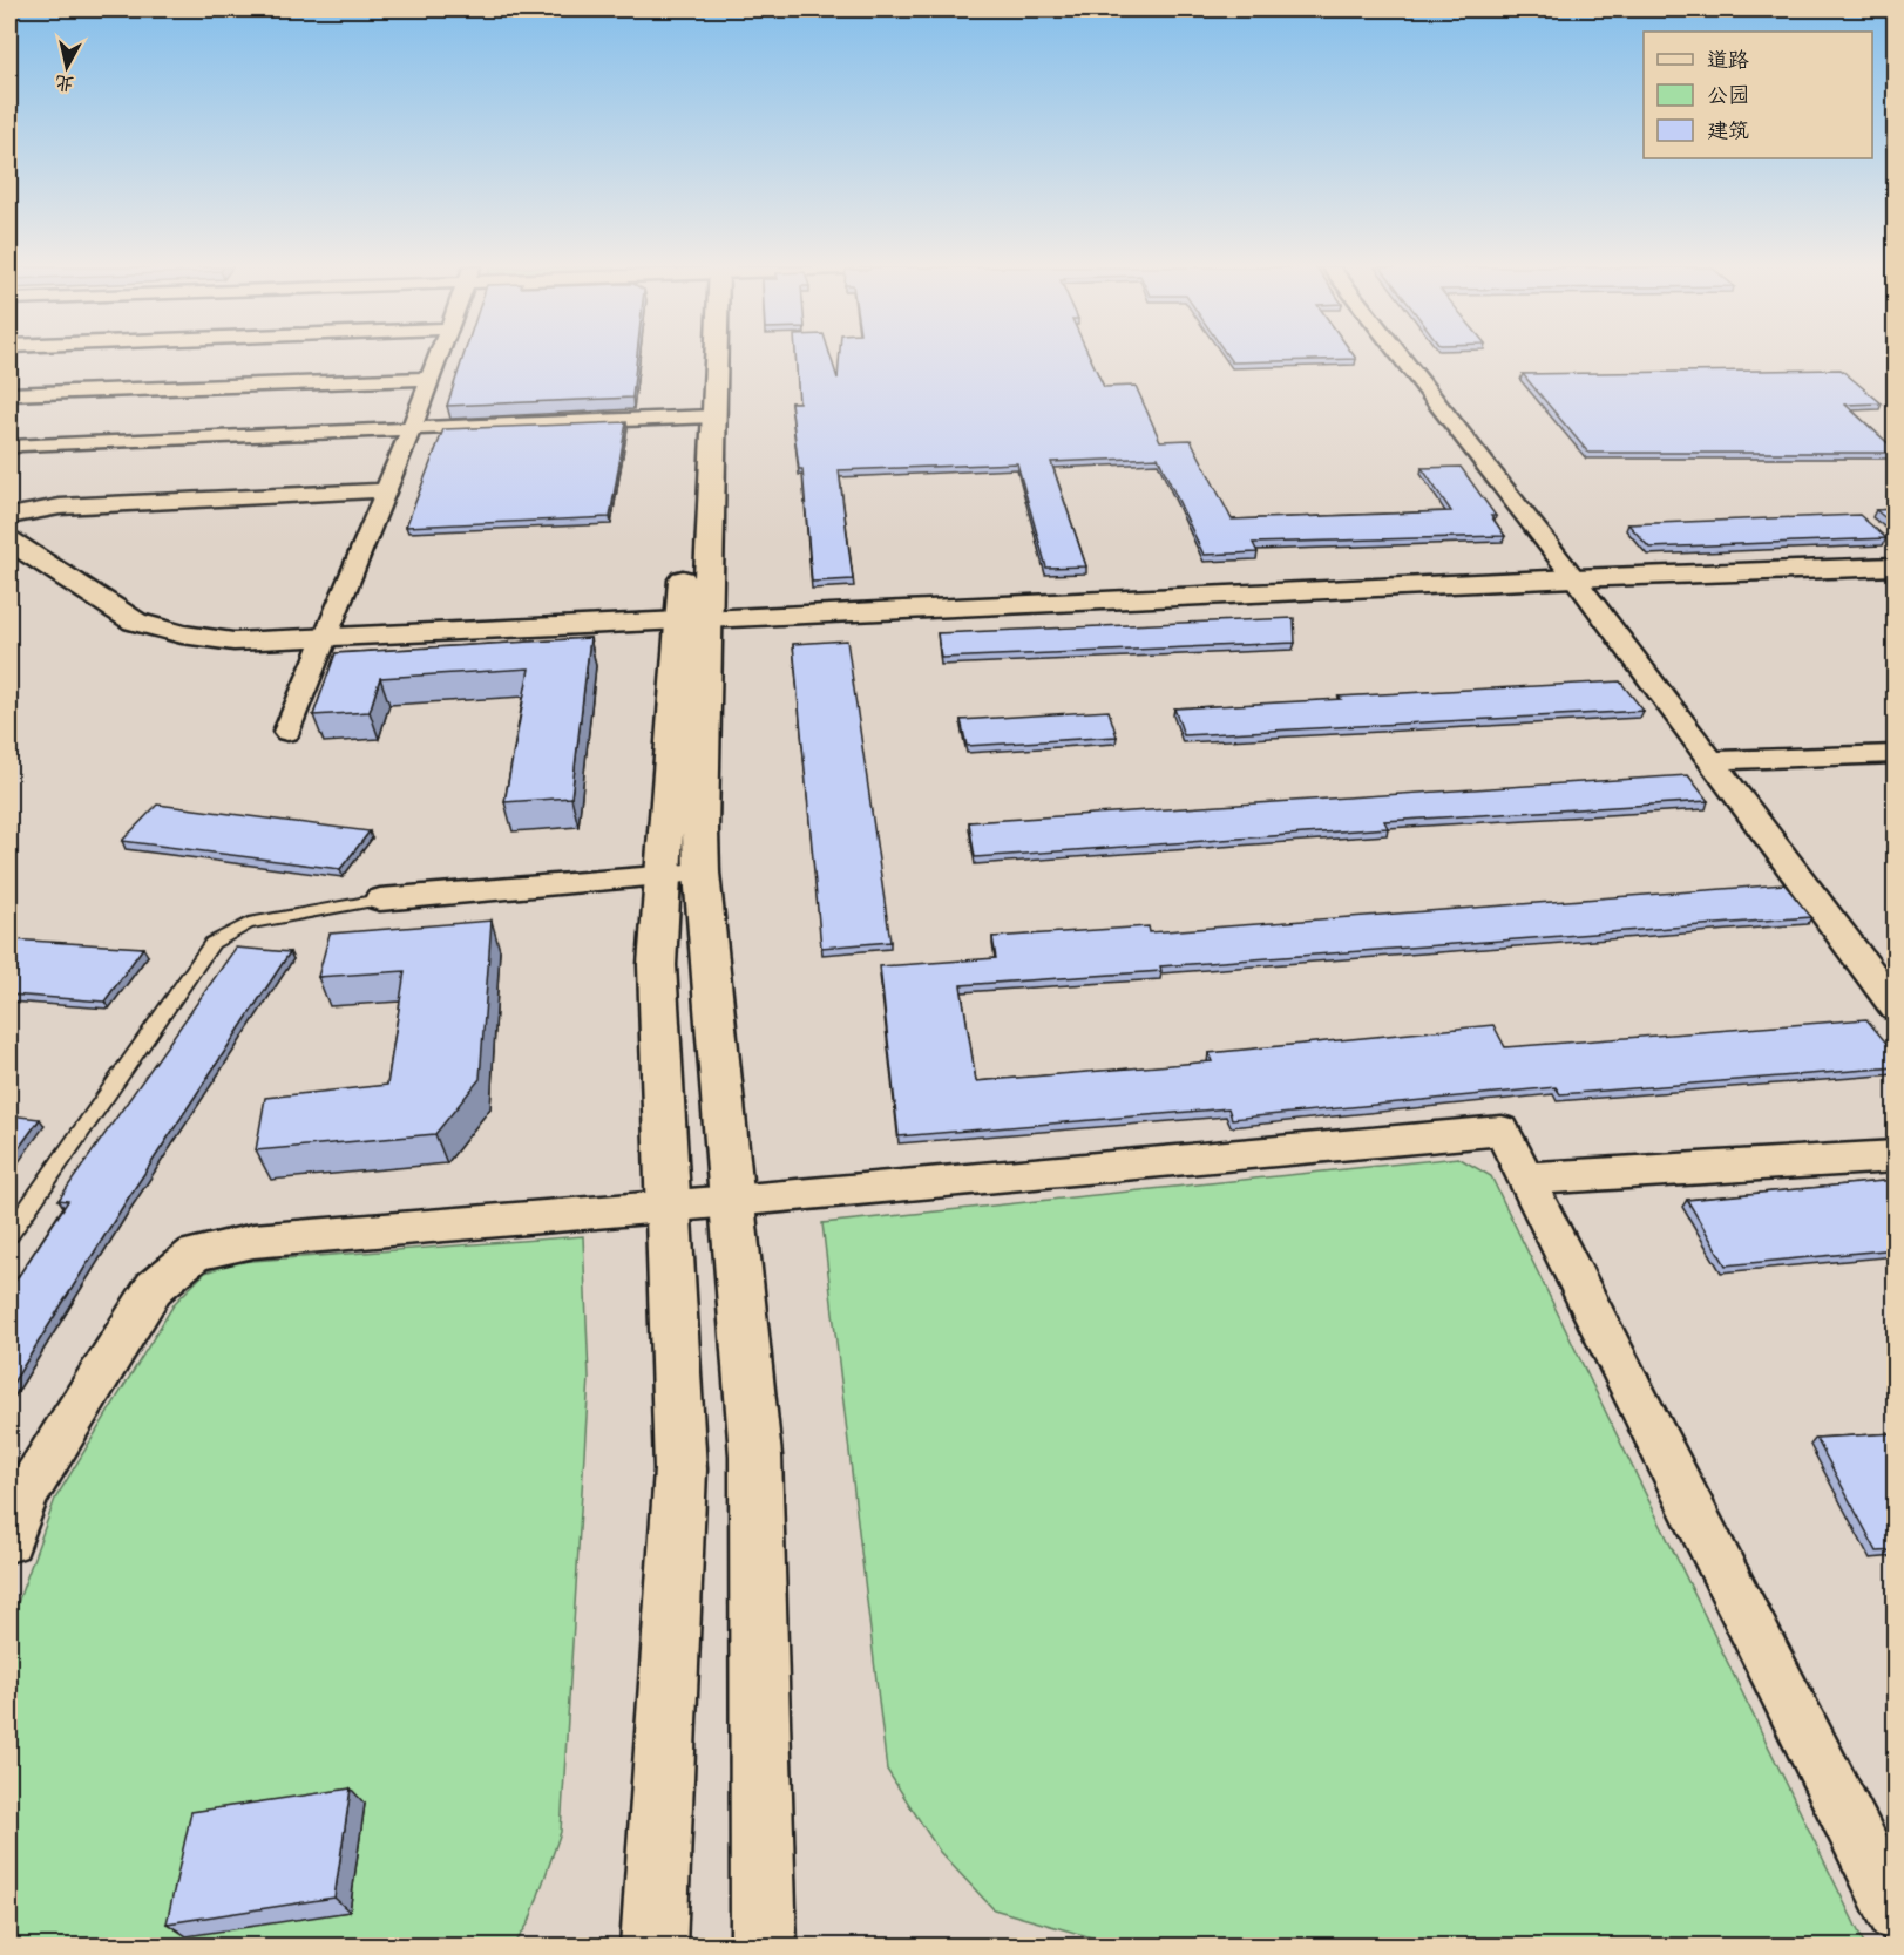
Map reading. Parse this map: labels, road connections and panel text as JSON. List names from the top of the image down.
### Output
{
  "legend": ["道路", "公园", "建筑"],
  "north": "bottom"
}
